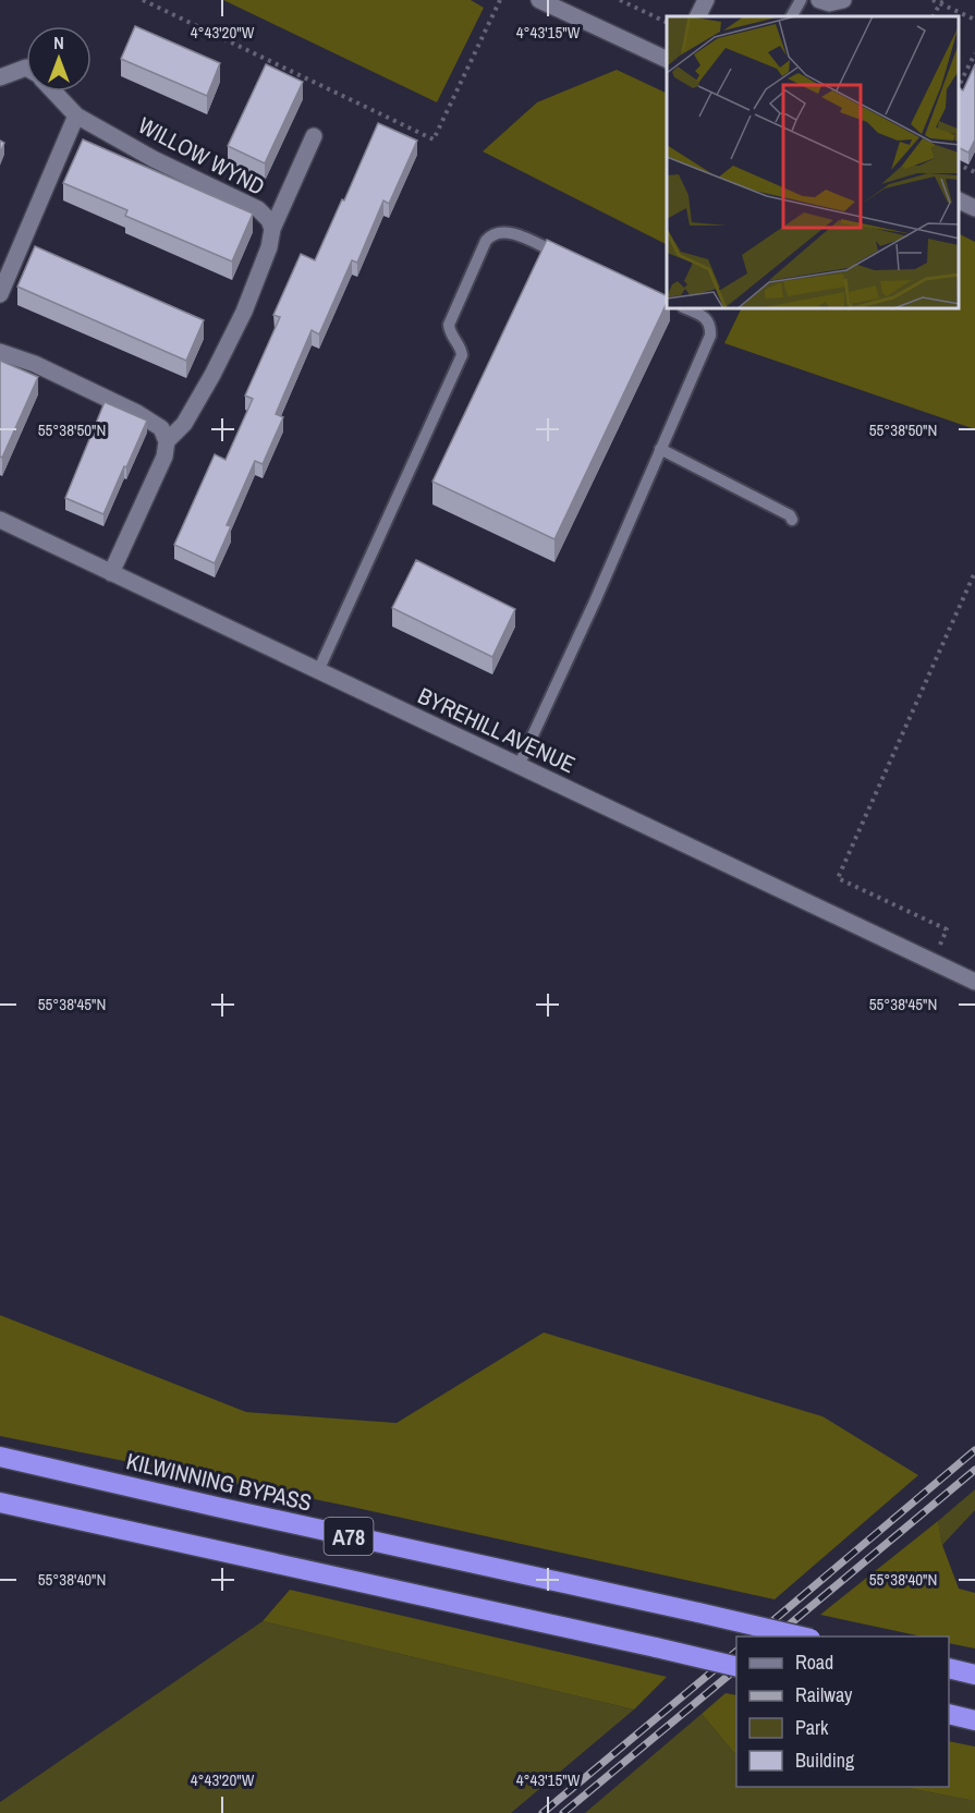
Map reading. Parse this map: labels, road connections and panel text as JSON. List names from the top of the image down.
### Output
{
  "streets": {
    "highway": ["KILWINNING BYPASS", "A78"],
    "street": ["WILLOW WYND", "BYREHILL AVENUE"]
  },
  "legend": [
    "Road",
    "Railway",
    "Park",
    "Building"
  ],
  "north": "top",
  "coordinates": [
    "4°43'20\"W",
    "4°43'15\"W",
    "55°38'50\"N",
    "55°38'45\"N",
    "55°38'40\"N"
  ]
}
